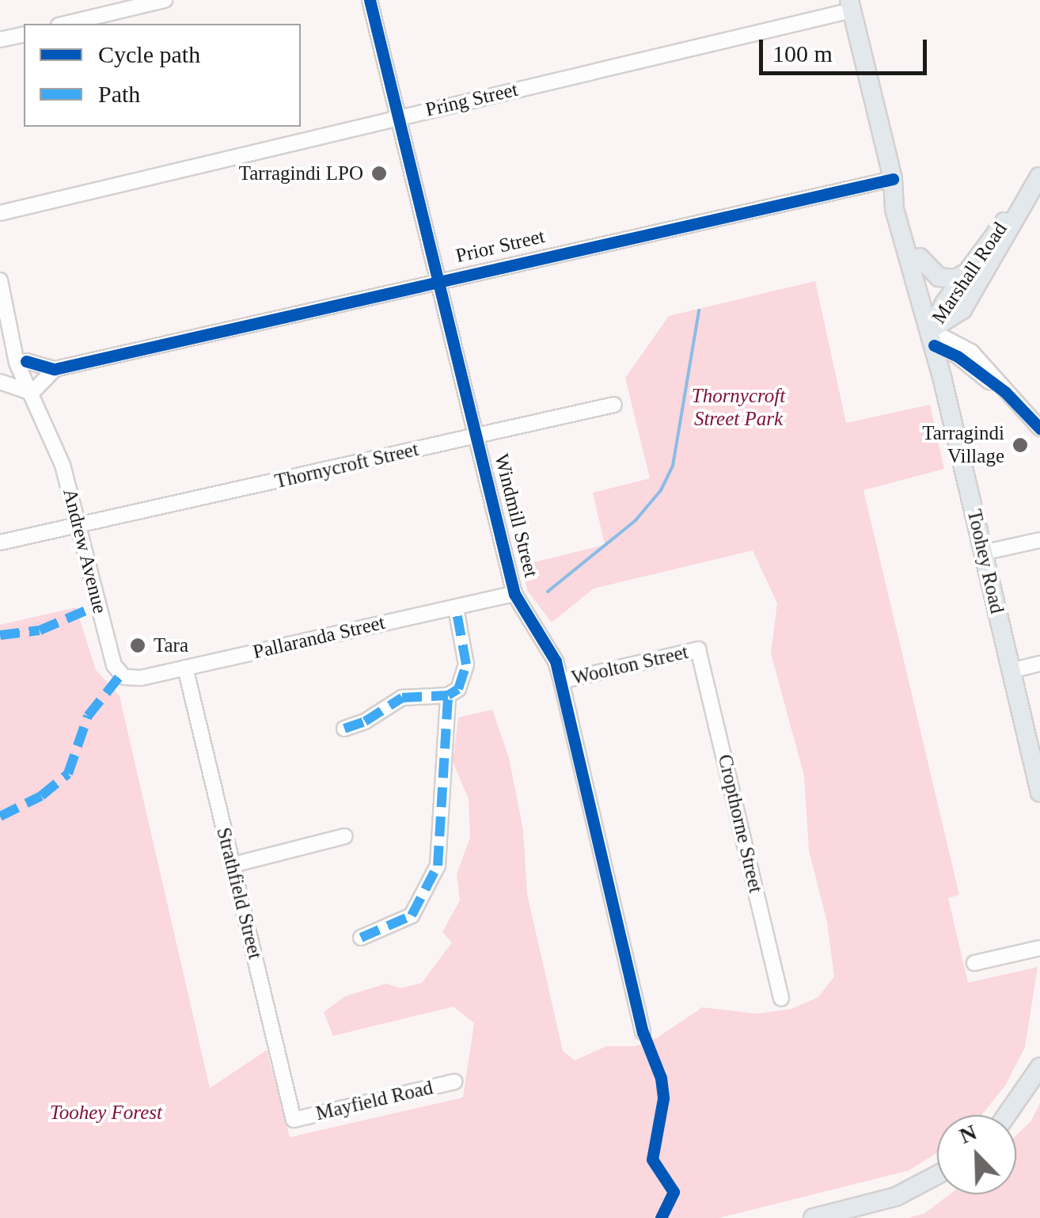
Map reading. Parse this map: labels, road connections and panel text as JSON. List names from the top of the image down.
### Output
{
  "streets": {
    "main road": ["Marshall Road", "Toohey Road"],
    "street": [
      "Pring Street",
      "Prior Street",
      "Thornycroft Street",
      "Windmill Street",
      "Andrew Avenue",
      "Pallaranda Street",
      "Woolton Street",
      "Cropthorne Street",
      "Strathfield Street",
      "Mayfield Road"
    ]
  },
  "crossings": [
    ["Pring Street", "Windmill Street"],
    ["Pring Street", "Toohey Road"],
    ["Prior Street", "Windmill Street"],
    ["Prior Street", "Andrew Avenue"],
    ["Prior Street", "Toohey Road"],
    ["Marshall Road", "Toohey Road"],
    ["Thornycroft Street", "Windmill Street"],
    ["Thornycroft Street", "Andrew Avenue"],
    ["Windmill Street", "Pallaranda Street"],
    ["Windmill Street", "Woolton Street"],
    ["Andrew Avenue", "Pallaranda Street"],
    ["Pallaranda Street", "Strathfield Street"],
    ["Woolton Street", "Cropthorne Street"],
    ["Strathfield Street", "Mayfield Road"]
  ],
  "parks": ["Thornycroft Street Park", "Toohey Forest"],
  "places": ["Tarragindi LPO", "Tarragindi Village", "Tara"],
  "legend": ["Cycle path", "Path"],
  "scale_bar": "100 m",
  "north": "top left"
}
